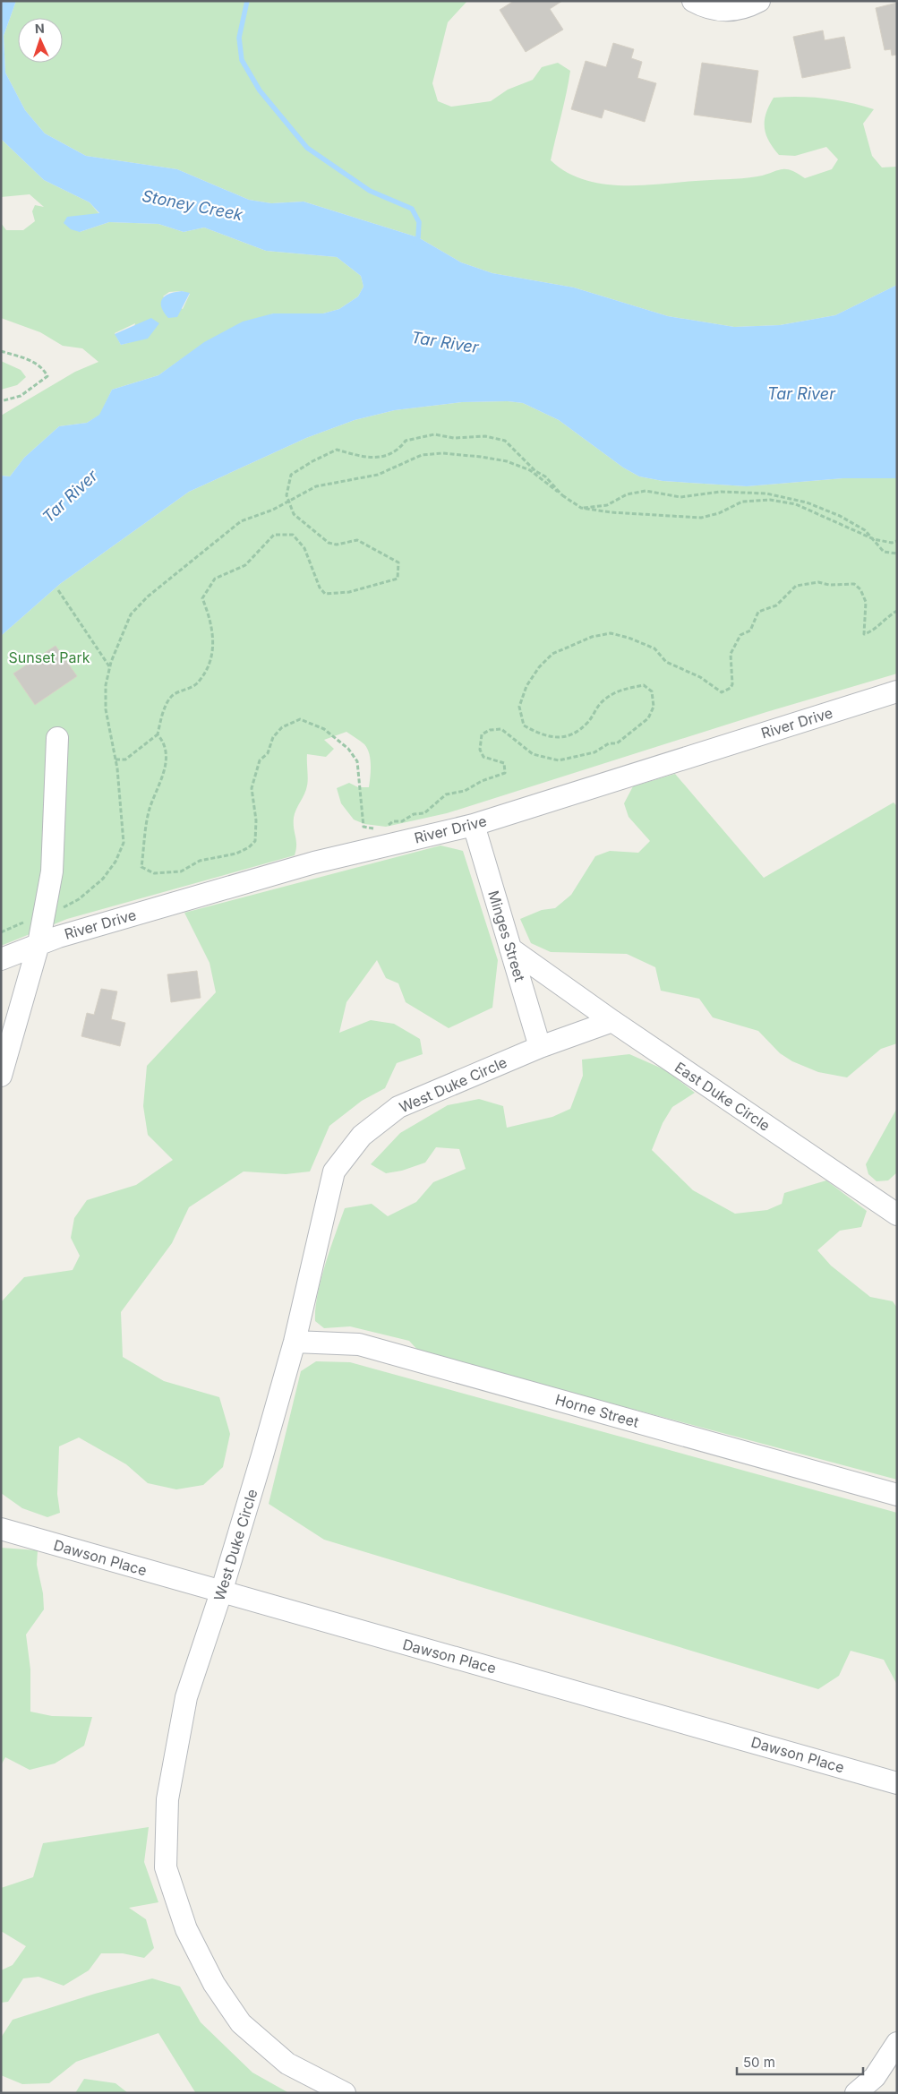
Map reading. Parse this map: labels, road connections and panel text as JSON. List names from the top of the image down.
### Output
{
  "streets": {
    "street": [
      "River Drive",
      "Minges Street",
      "West Duke Circle",
      "East Duke Circle",
      "Horne Street",
      "Dawson Place"
    ]
  },
  "crossings": [
    ["River Drive", "Minges Street"],
    ["Minges Street", "West Duke Circle"],
    ["Minges Street", "East Duke Circle"],
    ["West Duke Circle", "Horne Street"],
    ["West Duke Circle", "Dawson Place"]
  ],
  "water": ["Stoney Creek", "Tar River"],
  "parks": ["Sunset Park"],
  "scale_bar": "50 m",
  "north": "top"
}
